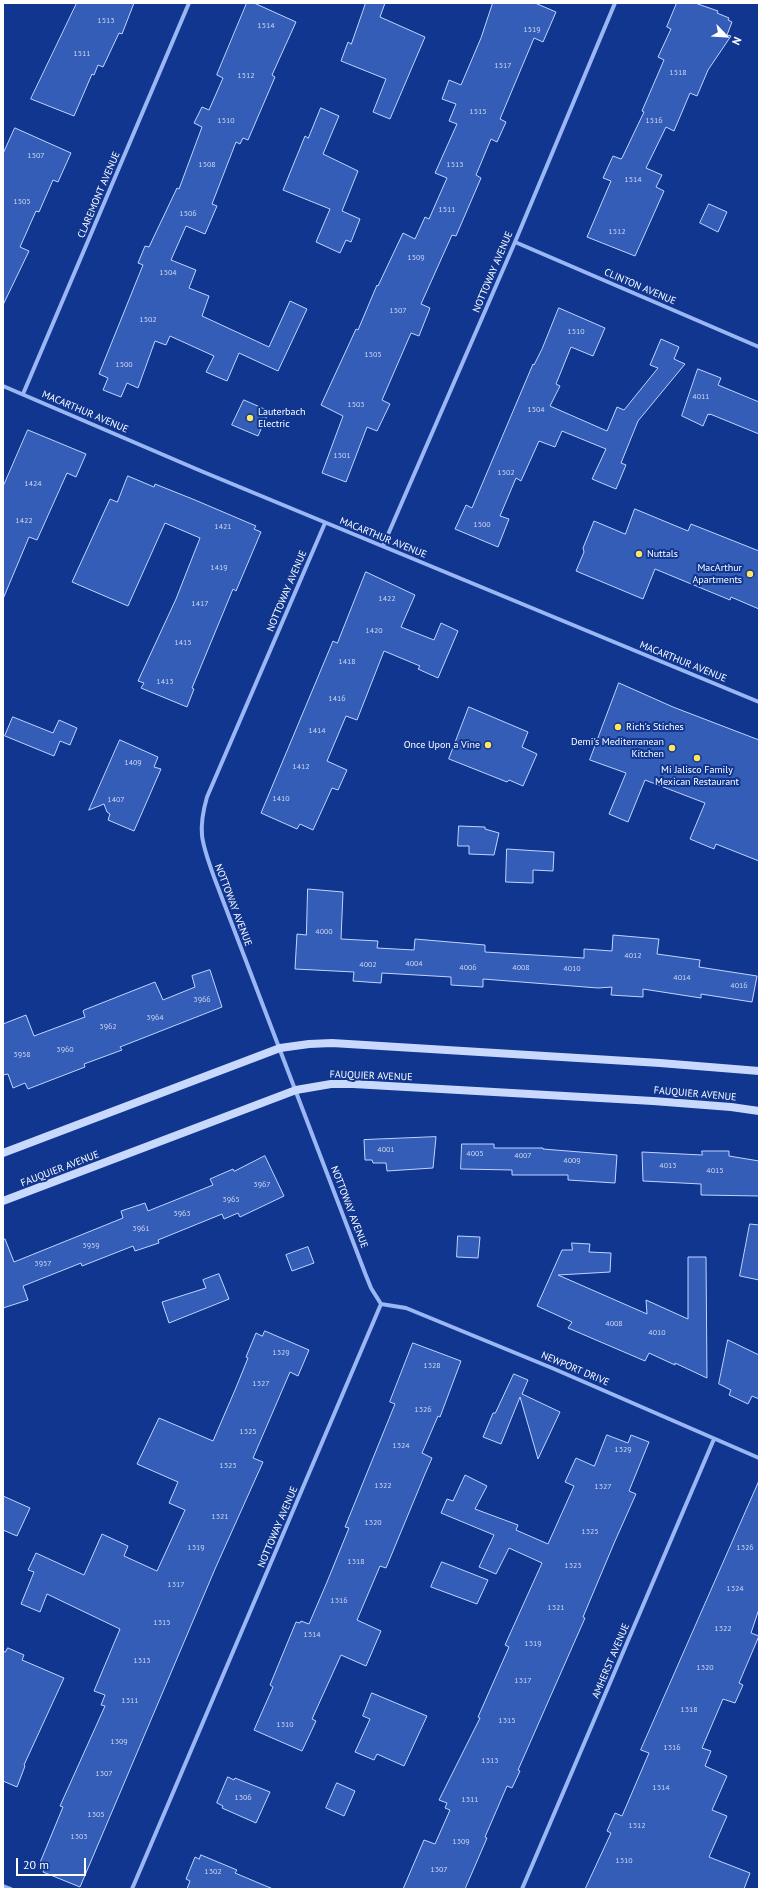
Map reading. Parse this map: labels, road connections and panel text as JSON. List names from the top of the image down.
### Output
{
  "streets": {
    "street": [
      "CLAREMONT AVENUE",
      "NOTTOWAY AVENUE",
      "CLINTON AVENUE",
      "MACARTHUR AVENUE",
      "FAUQUIER AVENUE",
      "NEWPORT DRIVE",
      "AMHERST AVENUE"
    ]
  },
  "crossings": [
    ["CLAREMONT AVENUE", "MACARTHUR AVENUE"],
    ["NOTTOWAY AVENUE", "CLINTON AVENUE"],
    ["NOTTOWAY AVENUE", "MACARTHUR AVENUE"],
    ["NOTTOWAY AVENUE", "FAUQUIER AVENUE"],
    ["NOTTOWAY AVENUE", "NEWPORT DRIVE"],
    ["NEWPORT DRIVE", "AMHERST AVENUE"]
  ],
  "places": [
    "Lauterbach Electric",
    "Nuttals",
    "MacArthur Apartments",
    "Rich's Stiches",
    "Once Upon a Vine",
    "Demi's Mediterranean Kitchen",
    "Mi Jalisco Family Mexican Restaurant"
  ],
  "house_numbers": [
    "1513",
    "1514",
    "1519",
    "1511",
    "1517",
    "1518",
    "1512",
    "1515",
    "1510",
    "1516",
    "1507",
    "1508",
    "1513",
    "1514",
    "1505",
    "1511",
    "1506",
    "1512",
    "1509",
    "1504",
    "1507",
    "1502",
    "1510",
    "1505",
    "1500",
    "4011",
    "1503",
    "1504",
    "1501",
    "1502",
    "1424",
    "1422",
    "1500",
    "1421",
    "1419",
    "1422",
    "1417",
    "1420",
    "1415",
    "1418",
    "1413",
    "1416",
    "1414",
    "1409",
    "1412",
    "1410",
    "1407",
    "4000",
    "4012",
    "4004",
    "4002",
    "4006",
    "4008",
    "4010",
    "4014",
    "4016",
    "3966",
    "3964",
    "3962",
    "3960",
    "3958",
    "4001",
    "4005",
    "4007",
    "4009",
    "4013",
    "4015",
    "3967",
    "3965",
    "3963",
    "3961",
    "3959",
    "3957",
    "4008",
    "4010",
    "1329",
    "1328",
    "1327",
    "1326",
    "1325",
    "1324",
    "1329",
    "1323",
    "1322",
    "1327",
    "1321",
    "1320",
    "1325",
    "1319",
    "1326",
    "1318",
    "1323",
    "1317",
    "1324",
    "1316",
    "1321",
    "1315",
    "1322",
    "1314",
    "1319",
    "1313",
    "1320",
    "1317",
    "1311",
    "1318",
    "1315",
    "1310",
    "1309",
    "1316",
    "1313",
    "1307",
    "1314",
    "1306",
    "1311",
    "1305",
    "1312",
    "1303",
    "1309",
    "1310",
    "1307",
    "1302"
  ],
  "scale_bar": "20 m",
  "north": "bottom right"
}
